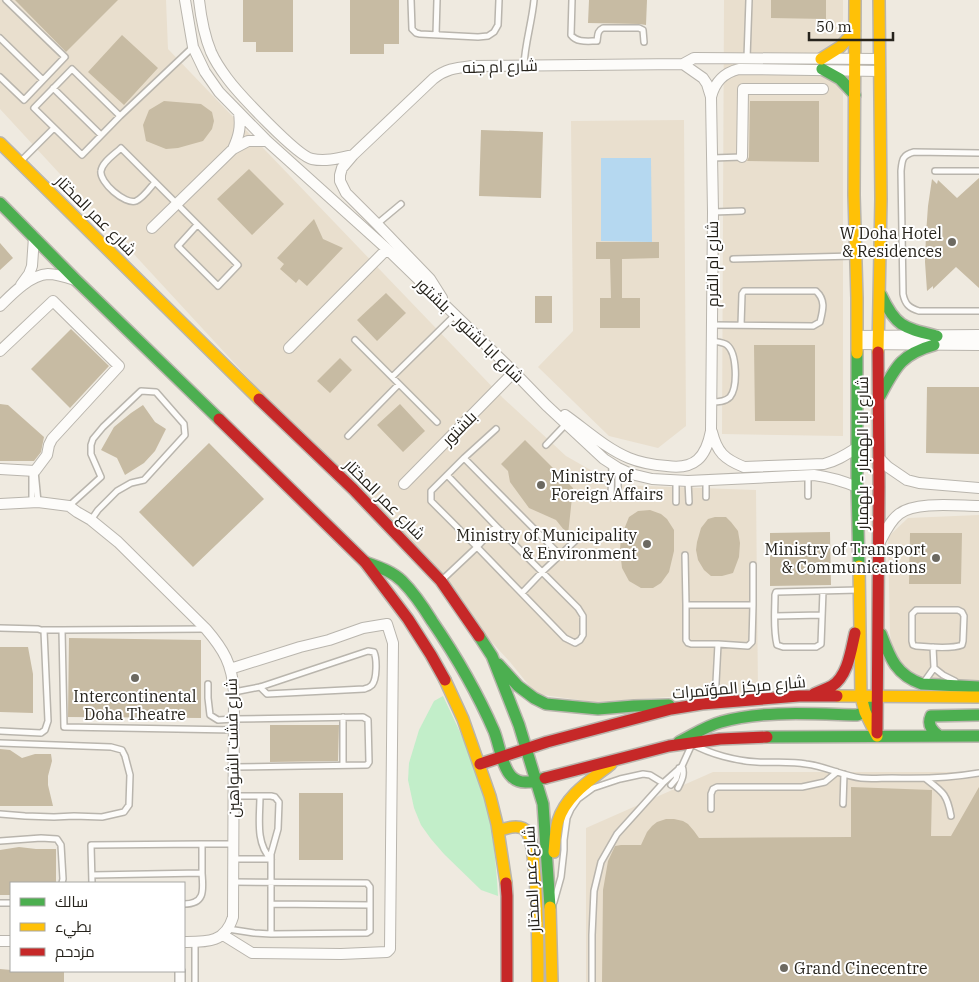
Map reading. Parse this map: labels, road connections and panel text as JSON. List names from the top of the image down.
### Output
{
  "streets": {
    "street": [
      "شارع ام جنه",
      "شارع عمر المختار",
      "شارع ام القرم",
      "شارع ابا لشتور - بلشتور",
      "بلشتور",
      "شارع ابا الهمبار - بلهمبار",
      "شارع مركز المؤتمرات",
      "شارع فشت الشواهين"
    ]
  },
  "crossings": [
    ["شارع ام جنه", "شارع ام القرم"],
    ["شارع ام جنه", "شارع ابا لشتور - بلشتور"],
    ["شارع ام جنه", "شارع ابا الهمبار - بلهمبار"],
    ["شارع عمر المختار", "شارع مركز المؤتمرات"],
    ["شارع ام القرم", "شارع ابا لشتور - بلشتور"],
    ["شارع ام القرم", "شارع ابا الهمبار - بلهمبار"],
    ["شارع ابا لشتور - بلشتور", "بلشتور"],
    ["شارع ابا لشتور - بلشتور", "شارع ابا الهمبار - بلهمبار"],
    ["شارع ابا الهمبار - بلهمبار", "شارع مركز المؤتمرات"]
  ],
  "places": [
    "W Doha Hotel & Residences",
    "Ministry of Foreign Affairs",
    "Ministry of Municipality & Environment",
    "Ministry of Transport & Communications",
    "Intercontinental Doha Theatre",
    "Grand Cinecentre"
  ],
  "legend": ["سالك", "بطيء", "مزدحم"],
  "scale_bar": "50 m"
}
